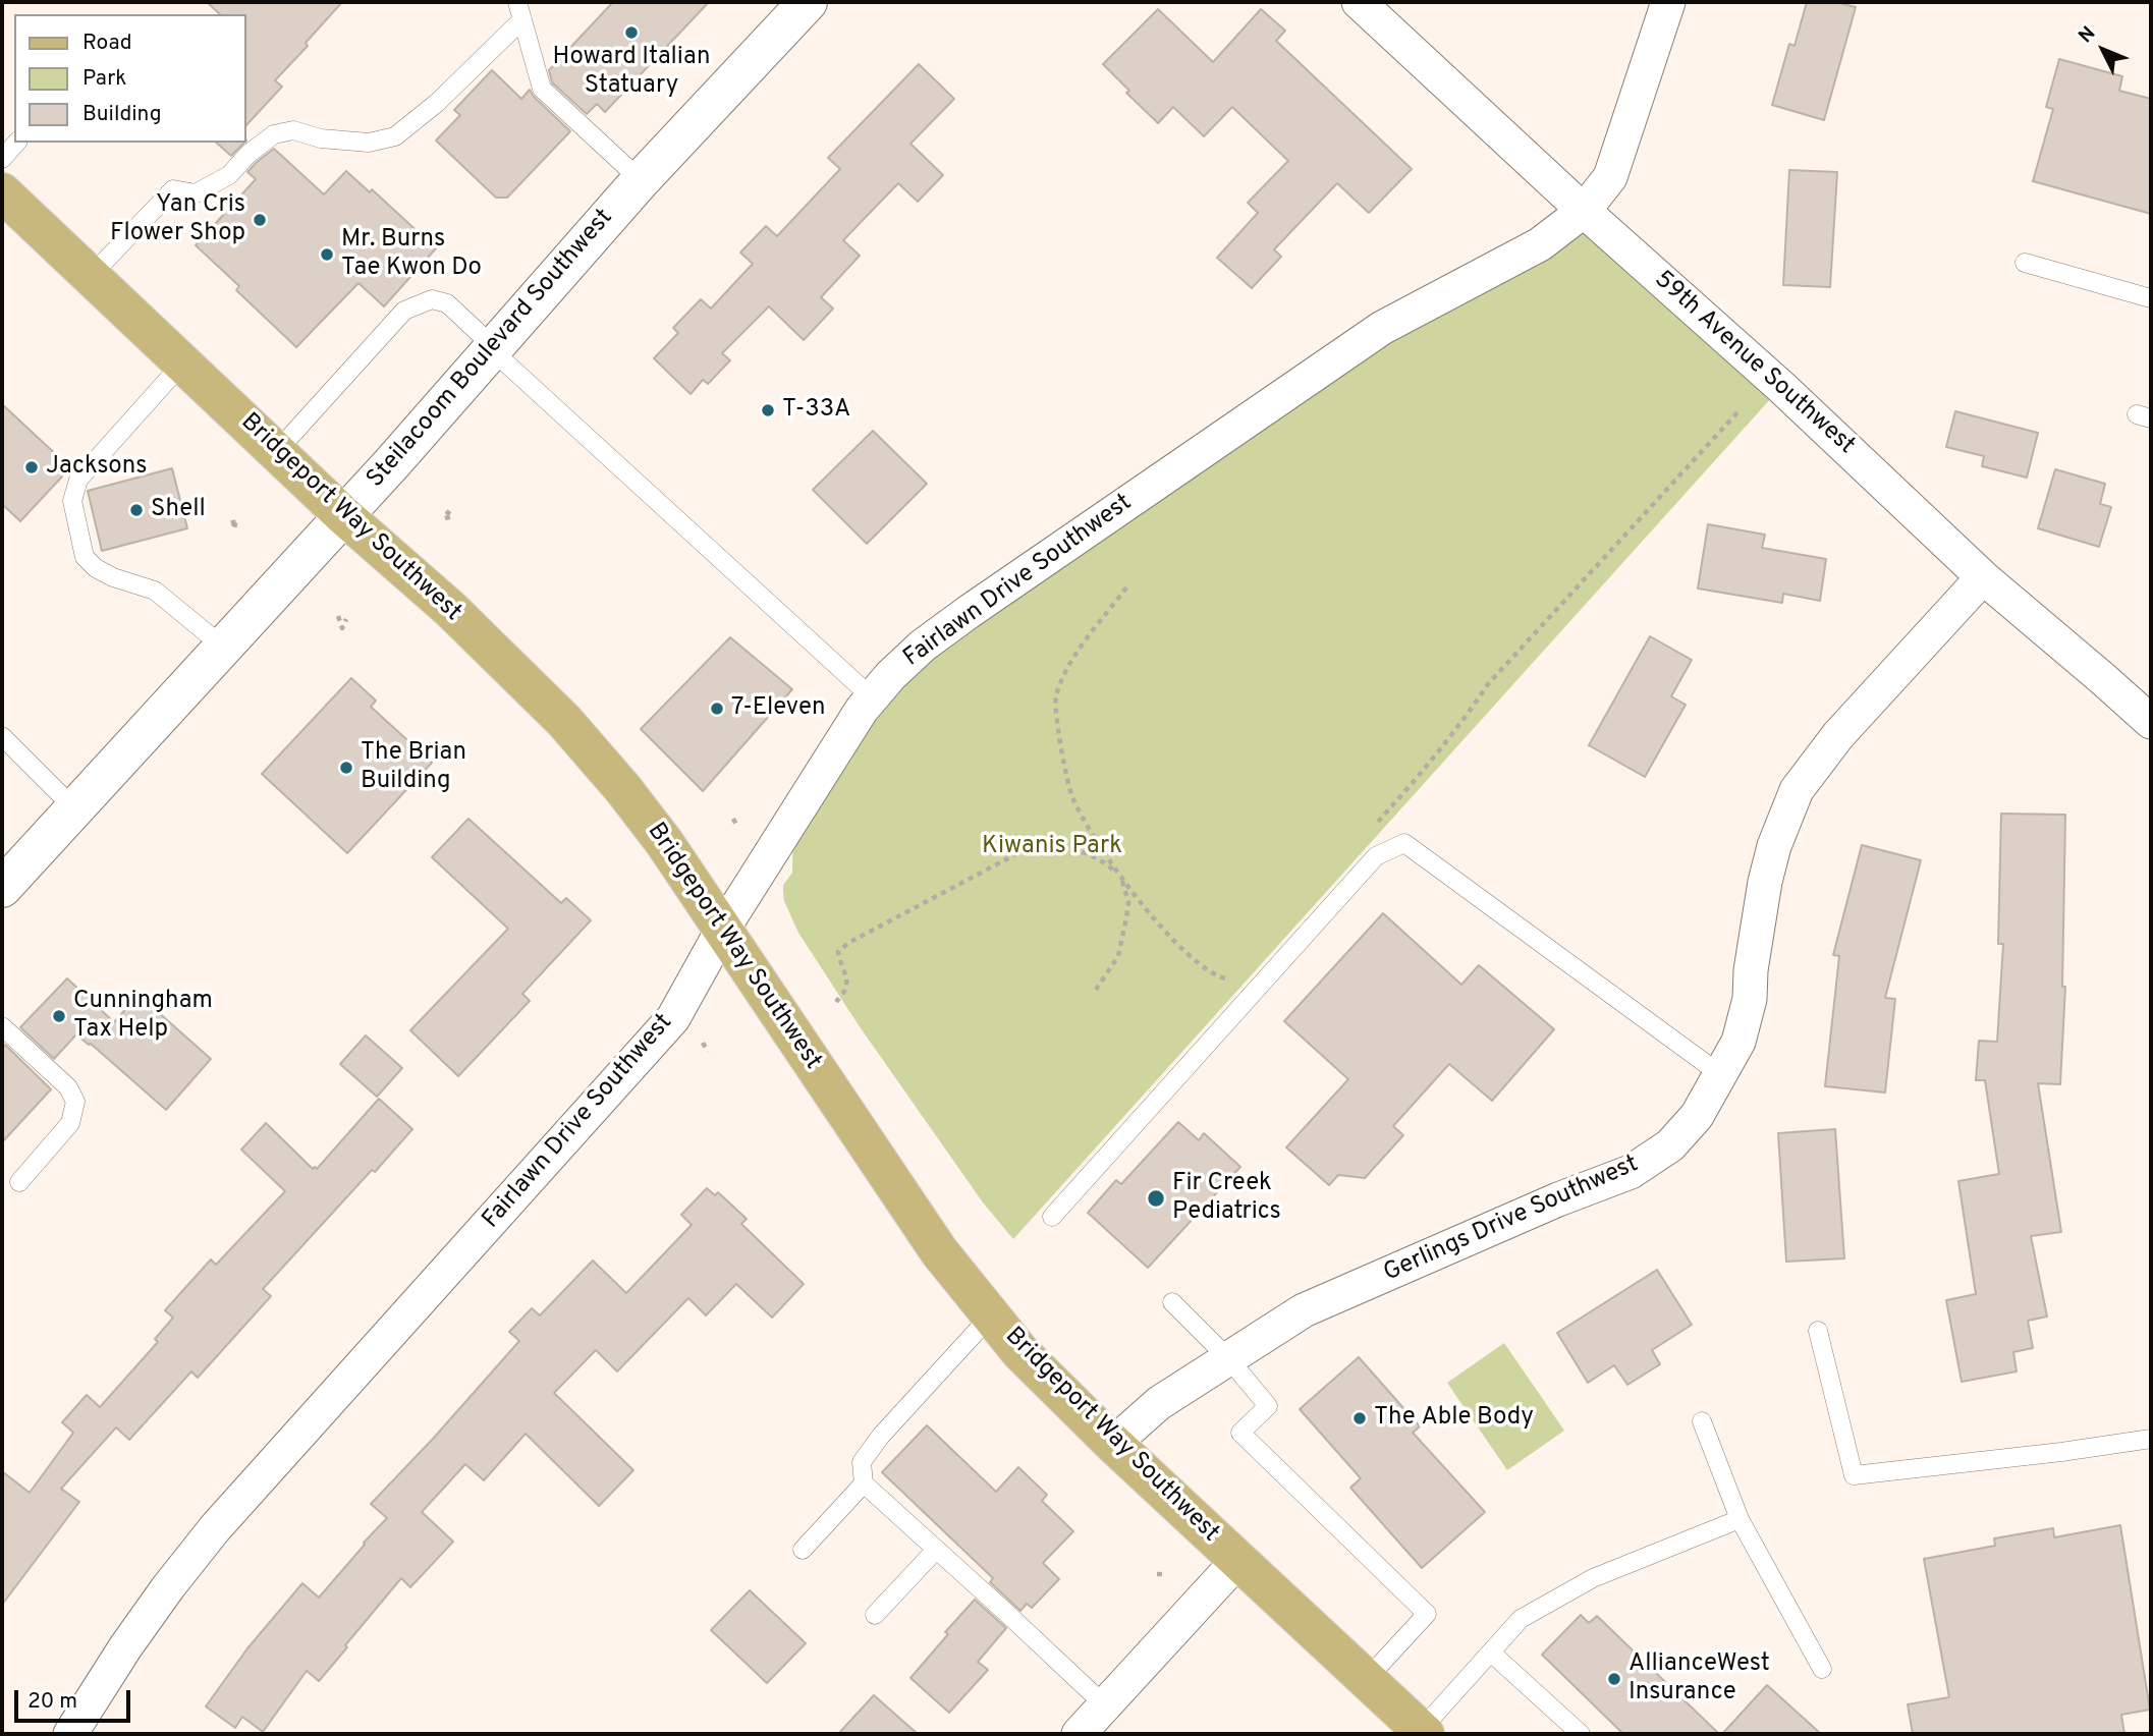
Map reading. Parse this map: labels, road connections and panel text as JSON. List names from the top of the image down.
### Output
{
  "streets": {
    "main road": ["Steilacoom Boulevard Southwest", "Bridgeport Way Southwest"],
    "street": ["59th Avenue Southwest", "Fairlawn Drive Southwest", "Gerlings Drive Southwest"]
  },
  "crossings": [
    ["Steilacoom Boulevard Southwest", "Bridgeport Way Southwest"],
    ["59th Avenue Southwest", "Fairlawn Drive Southwest"],
    ["59th Avenue Southwest", "Gerlings Drive Southwest"],
    ["Bridgeport Way Southwest", "Fairlawn Drive Southwest"],
    ["Bridgeport Way Southwest", "Gerlings Drive Southwest"]
  ],
  "parks": ["Kiwanis Park"],
  "places": [
    "Howard Italian Statuary",
    "Yan Cris Flower Shop",
    "Mr. Burns Tae Kwon Do",
    "T-33A",
    "Jacksons",
    "Shell",
    "7-Eleven",
    "The Brian Building",
    "Cunningham Tax Help",
    "Fir Creek Pediatrics",
    "The Able Body",
    "AllianceWest Insurance"
  ],
  "legend": ["Road", "Park", "Building"],
  "scale_bar": "20 m",
  "north": "top left"
}
